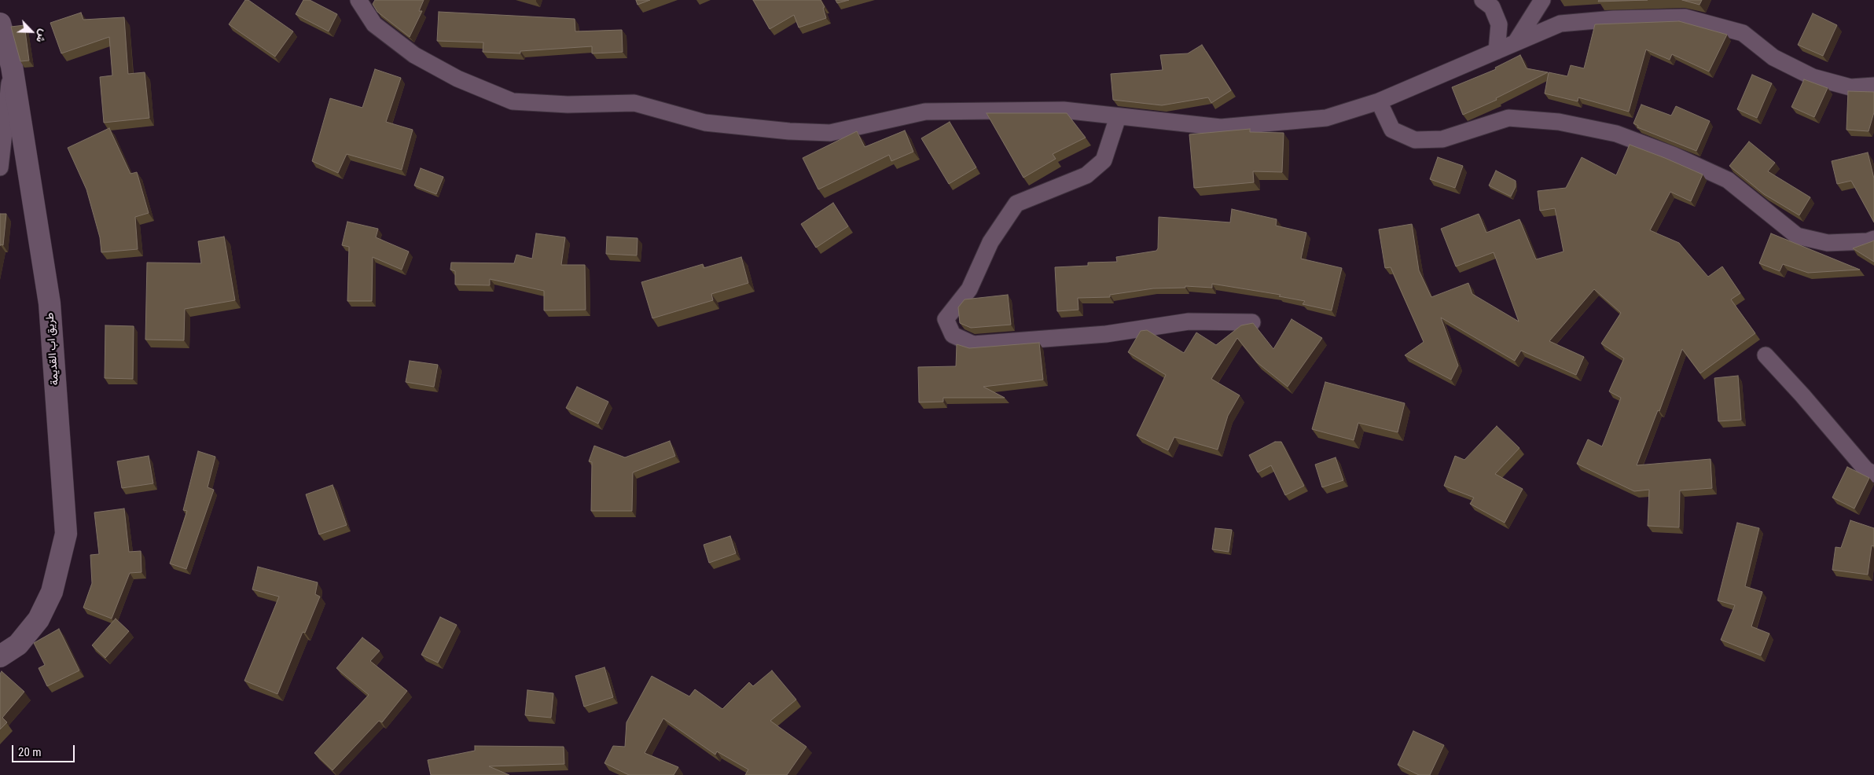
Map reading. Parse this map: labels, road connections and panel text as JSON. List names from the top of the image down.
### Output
{
  "streets": {
    "street": ["طريق اب القديمة"]
  },
  "scale_bar": "20 m",
  "north": "bottom right"
}
